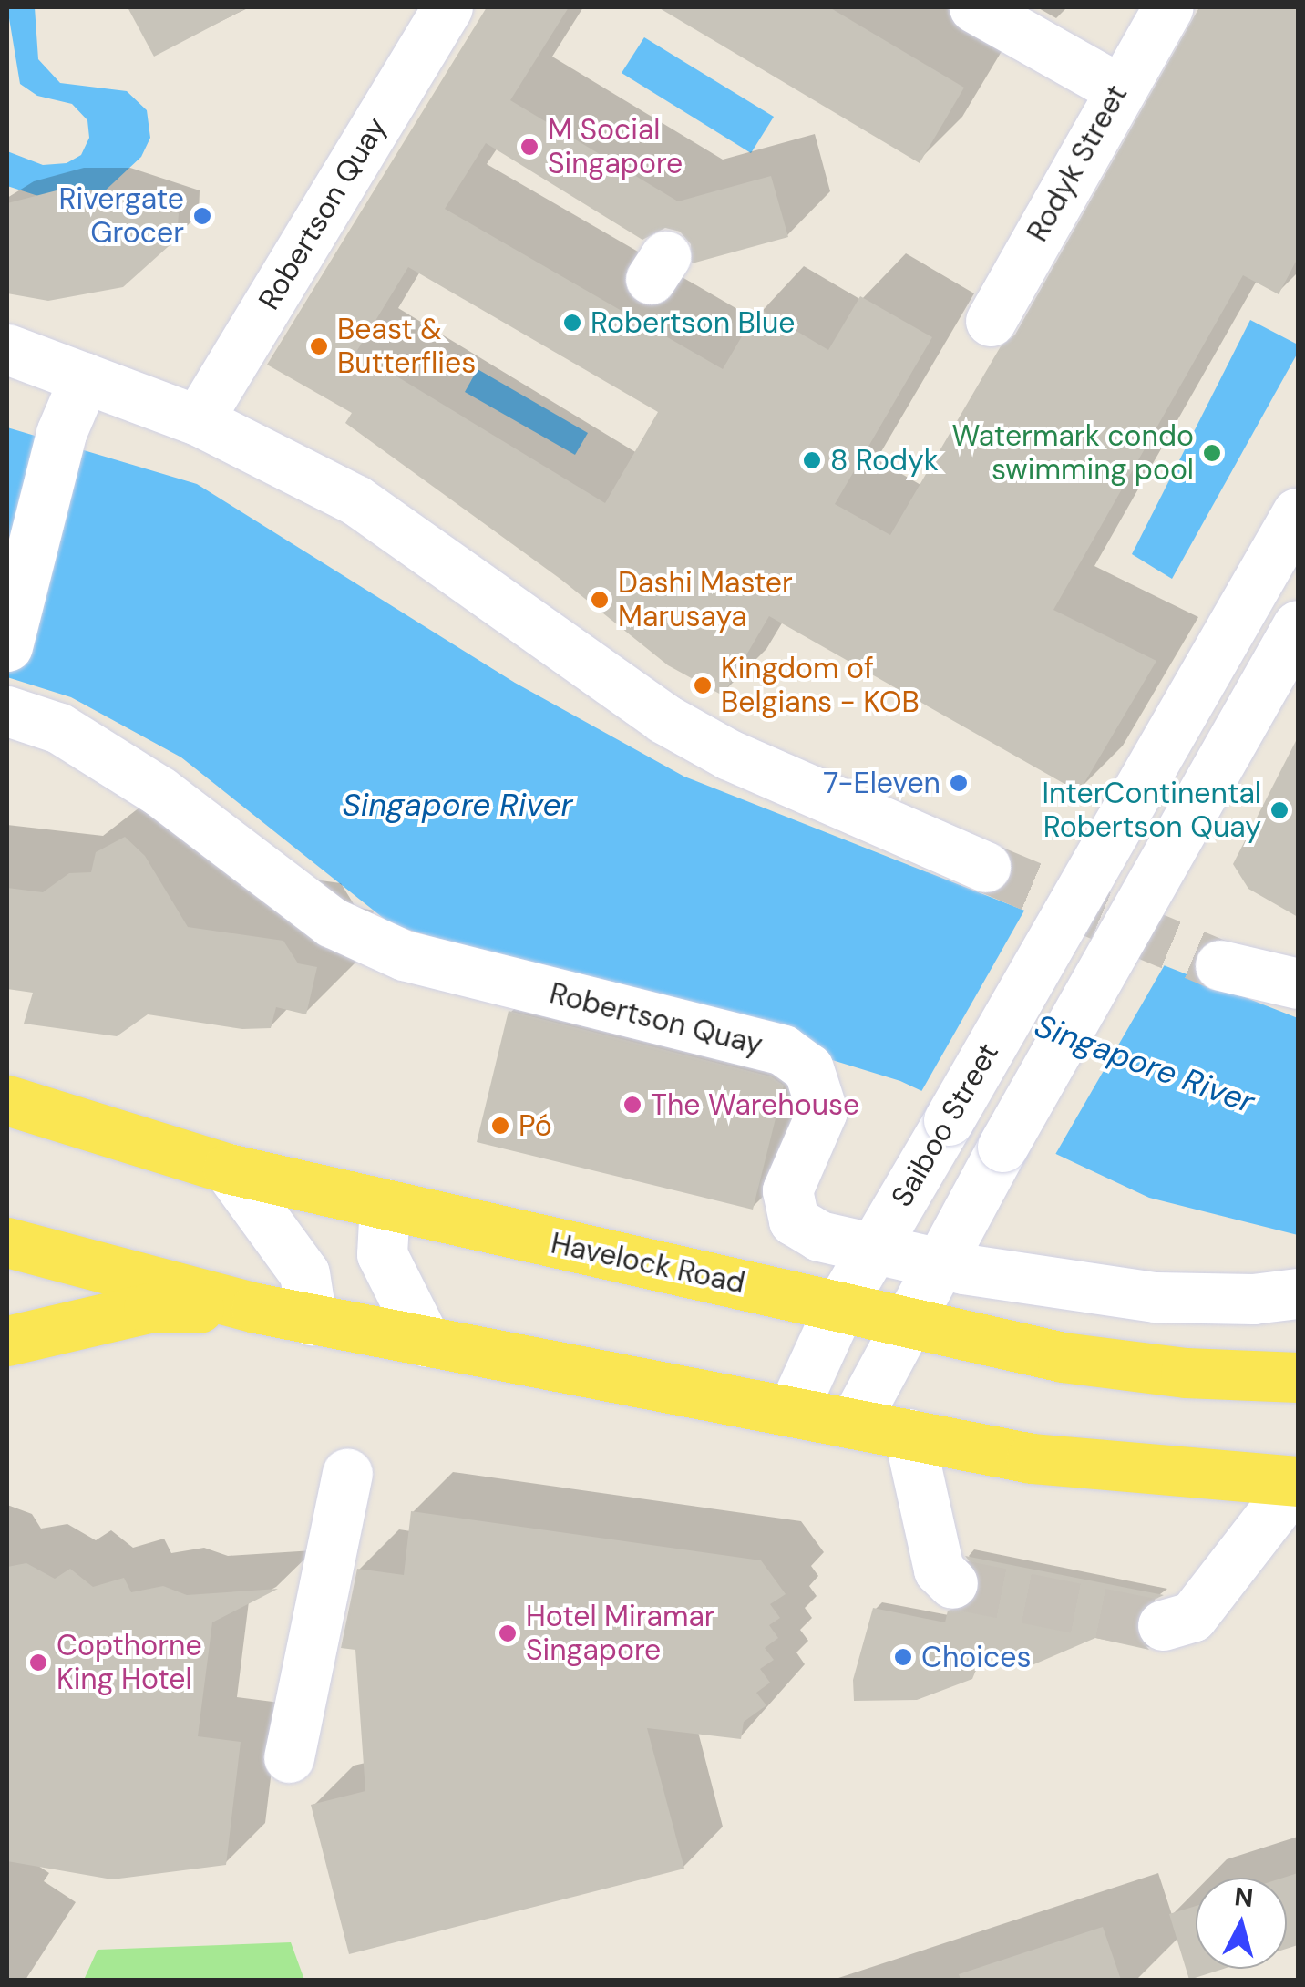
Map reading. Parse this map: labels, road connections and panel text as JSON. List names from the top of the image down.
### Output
{
  "streets": {
    "main road": ["Havelock Road"],
    "street": ["Rodyk Street", "Robertson Quay", "Saiboo Street"]
  },
  "crossings": [
    ["Robertson Quay", "Saiboo Street"],
    ["Saiboo Street", "Havelock Road"]
  ],
  "water": ["Singapore River"],
  "places": [
    "M Social Singapore",
    "Rivergate Grocer",
    "Robertson Blue",
    "Beast & Butterflies",
    "Watermark condo swimming pool",
    "8 Rodyk",
    "Dashi Master Marusaya",
    "Kingdom of Belgians - KOB",
    "7-Eleven",
    "InterContinental Robertson Quay",
    "The Warehouse",
    "Pó",
    "Hotel Miramar Singapore",
    "Choices",
    "Copthorne King Hotel"
  ],
  "north": "top"
}
